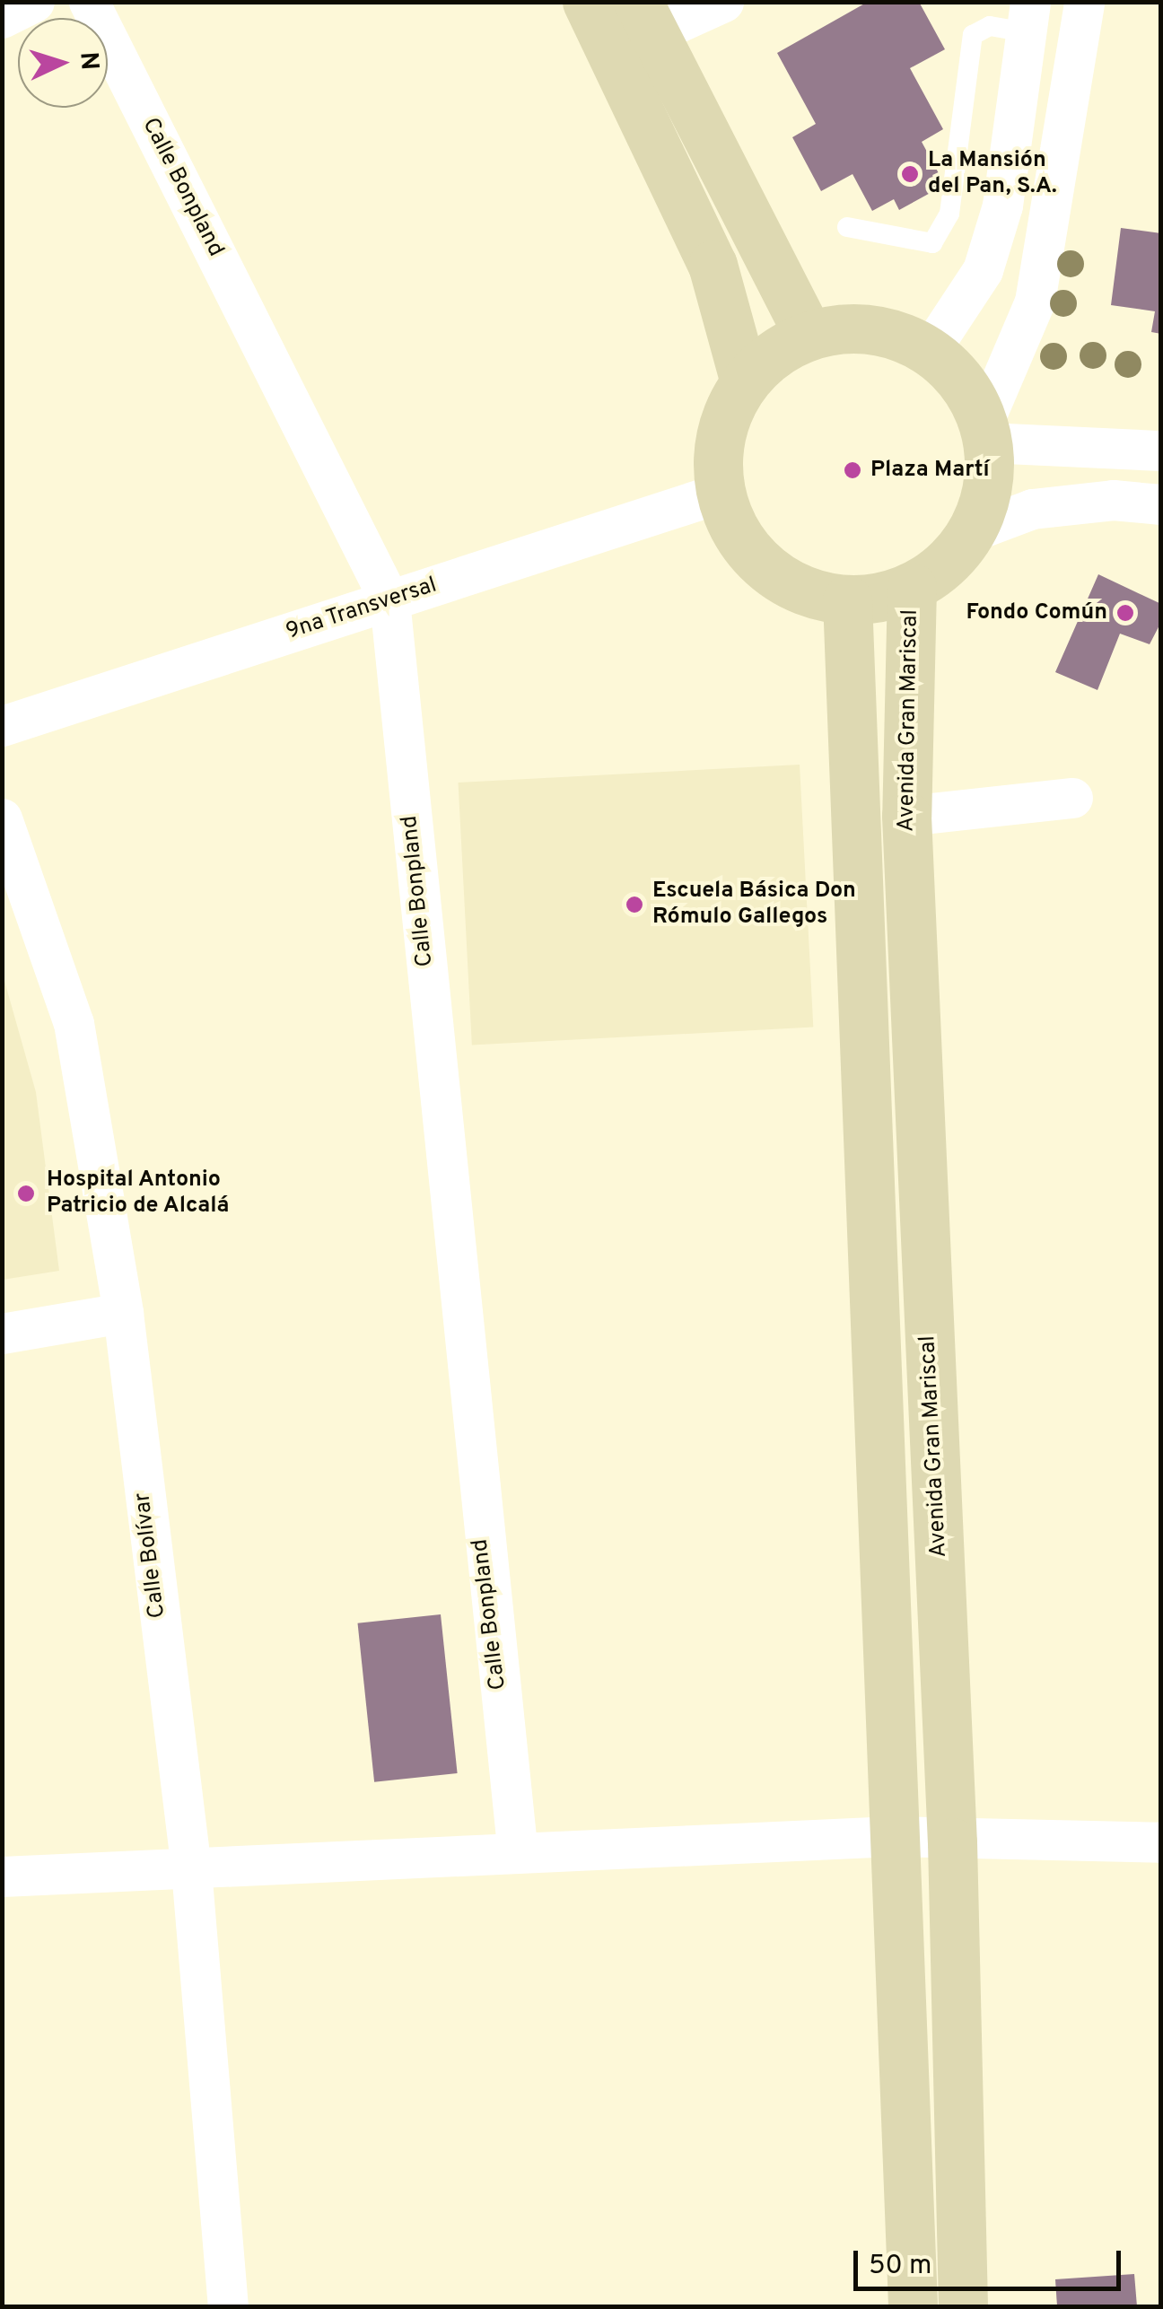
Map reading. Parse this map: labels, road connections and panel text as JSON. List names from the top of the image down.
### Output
{
  "streets": {
    "street": [
      "Calle Bonpland",
      "9na Transversal",
      "Avenida Gran Mariscal",
      "Calle Bolívar"
    ]
  },
  "crossings": [
    ["Calle Bonpland", "9na Transversal"],
    ["9na Transversal", "Avenida Gran Mariscal"]
  ],
  "places": [
    "La Mansión del Pan, S.A.",
    "Plaza Martí",
    "Fondo Común",
    "Escuela Básica Don Rómulo Gallegos",
    "Hospital Antonio Patricio de Alcalá"
  ],
  "scale_bar": "50 m",
  "north": "right"
}
